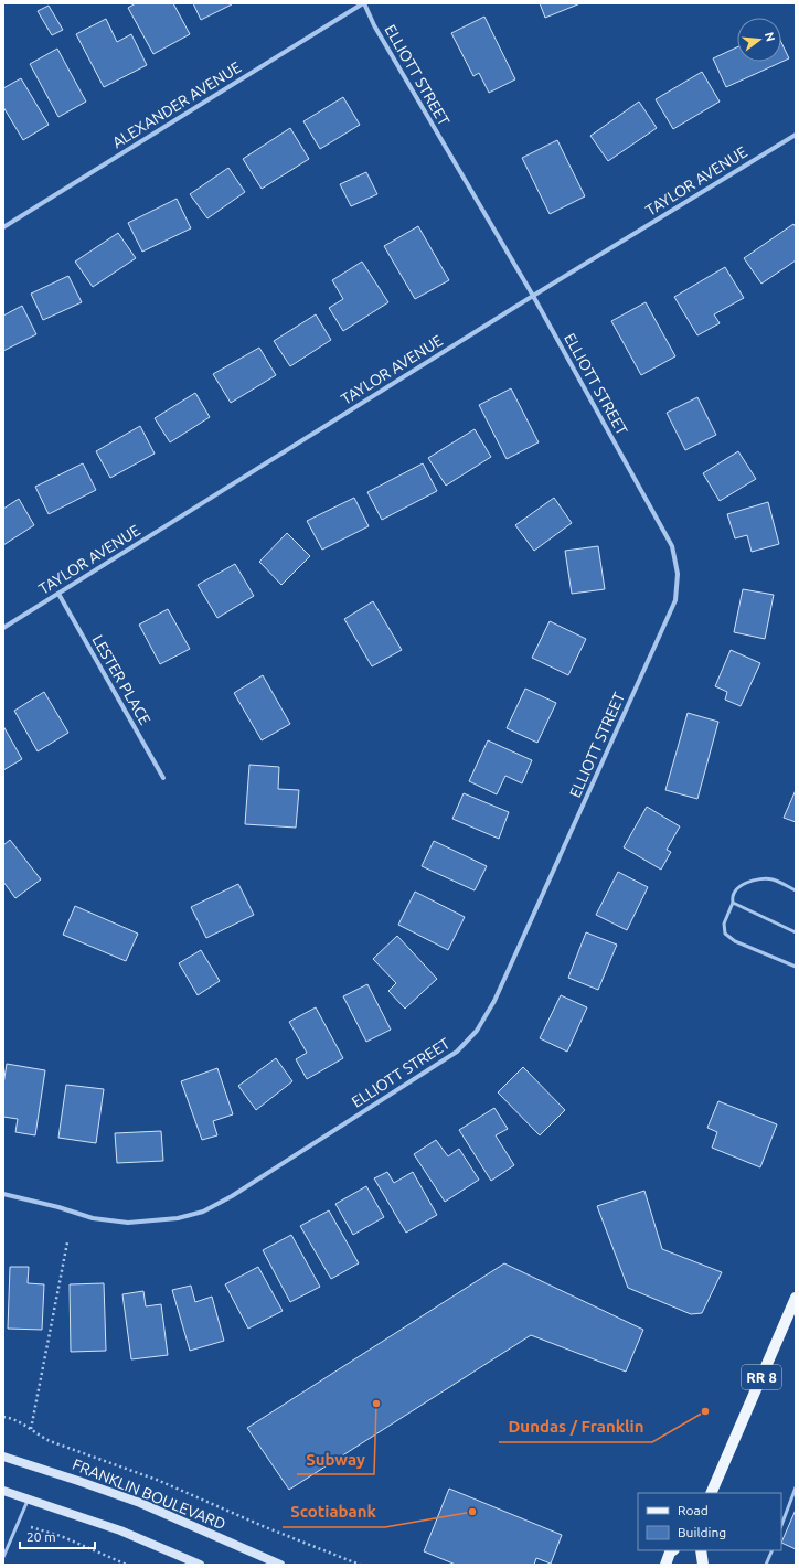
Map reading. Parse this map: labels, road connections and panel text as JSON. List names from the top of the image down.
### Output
{
  "streets": {
    "main road": ["RR 8", "FRANKLIN BOULEVARD"],
    "street": [
      "ELLIOTT STREET",
      "ALEXANDER AVENUE",
      "TAYLOR AVENUE",
      "LESTER PLACE"
    ]
  },
  "crossings": [
    ["ELLIOTT STREET", "ALEXANDER AVENUE"],
    ["ELLIOTT STREET", "TAYLOR AVENUE"],
    ["TAYLOR AVENUE", "LESTER PLACE"]
  ],
  "places": ["Subway", "Dundas / Franklin", "Scotiabank"],
  "legend": ["Road", "Building"],
  "scale_bar": "20 m",
  "north": "right"
}
